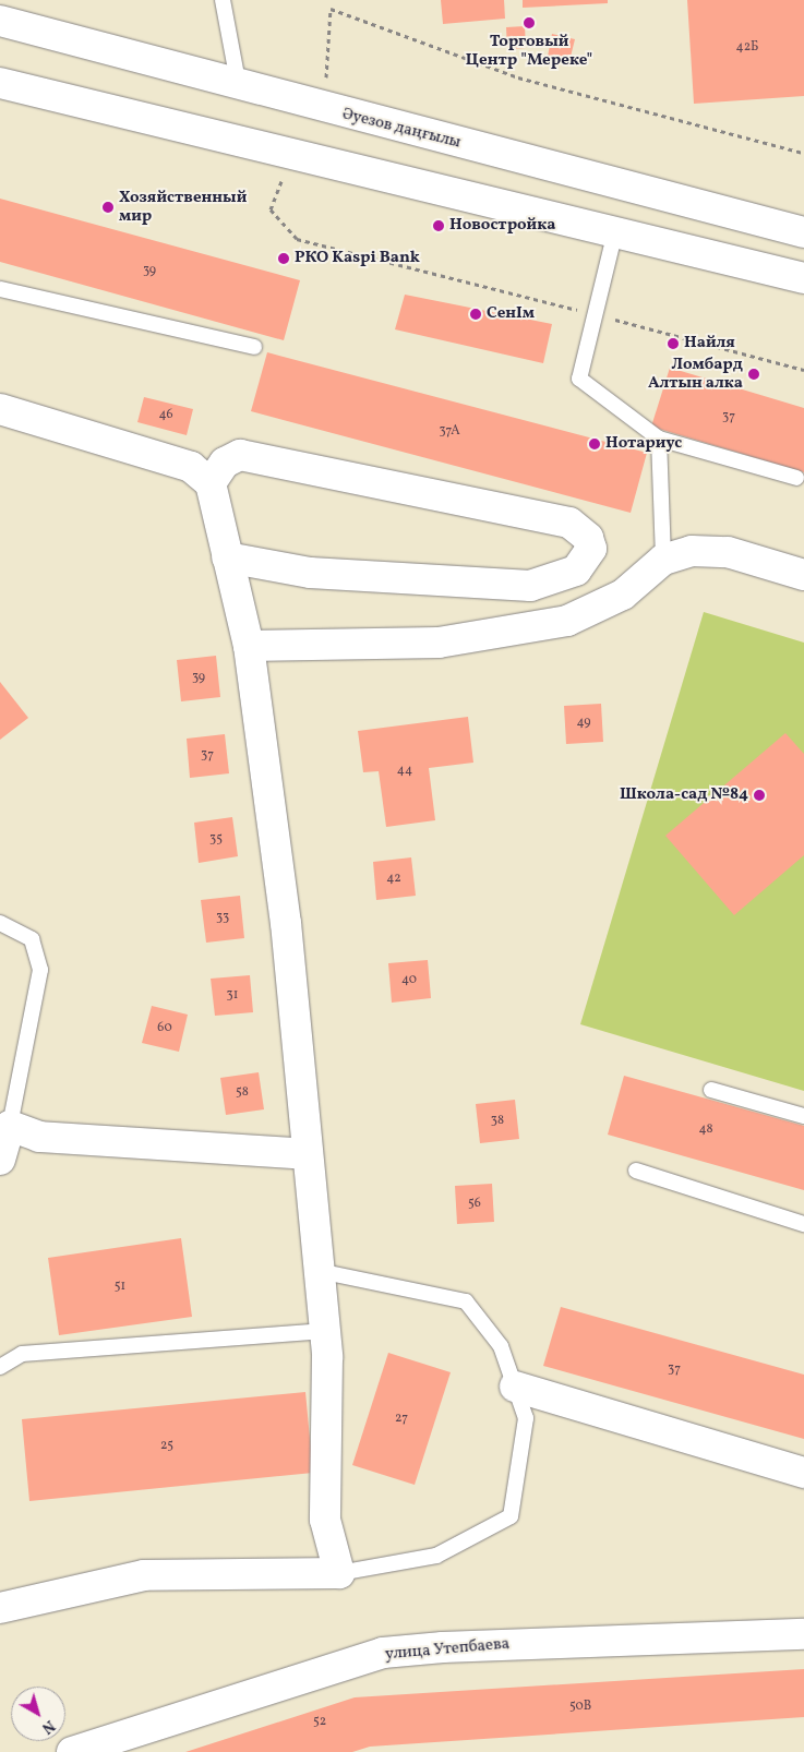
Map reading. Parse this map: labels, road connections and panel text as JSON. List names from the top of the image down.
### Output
{
  "streets": {
    "street": ["Әуезов даңғылы", "улица Утепбаева"]
  },
  "places": [
    "Торговый Центр \"Мереке\"",
    "Хозяйственный мир",
    "Новостройка",
    "РКО Kaspi Bank",
    "СенIм",
    "Найля",
    "Ломбард Алтын алка",
    "Нотариус",
    "Школа-сад №84"
  ],
  "house_numbers": [
    "42Б",
    "39",
    "46",
    "37",
    "37А",
    "39",
    "49",
    "37",
    "44",
    "35",
    "42",
    "33",
    "40",
    "31",
    "60",
    "58",
    "38",
    "48",
    "56",
    "51",
    "37",
    "27",
    "25",
    "50В",
    "52"
  ],
  "north": "bottom right"
}
